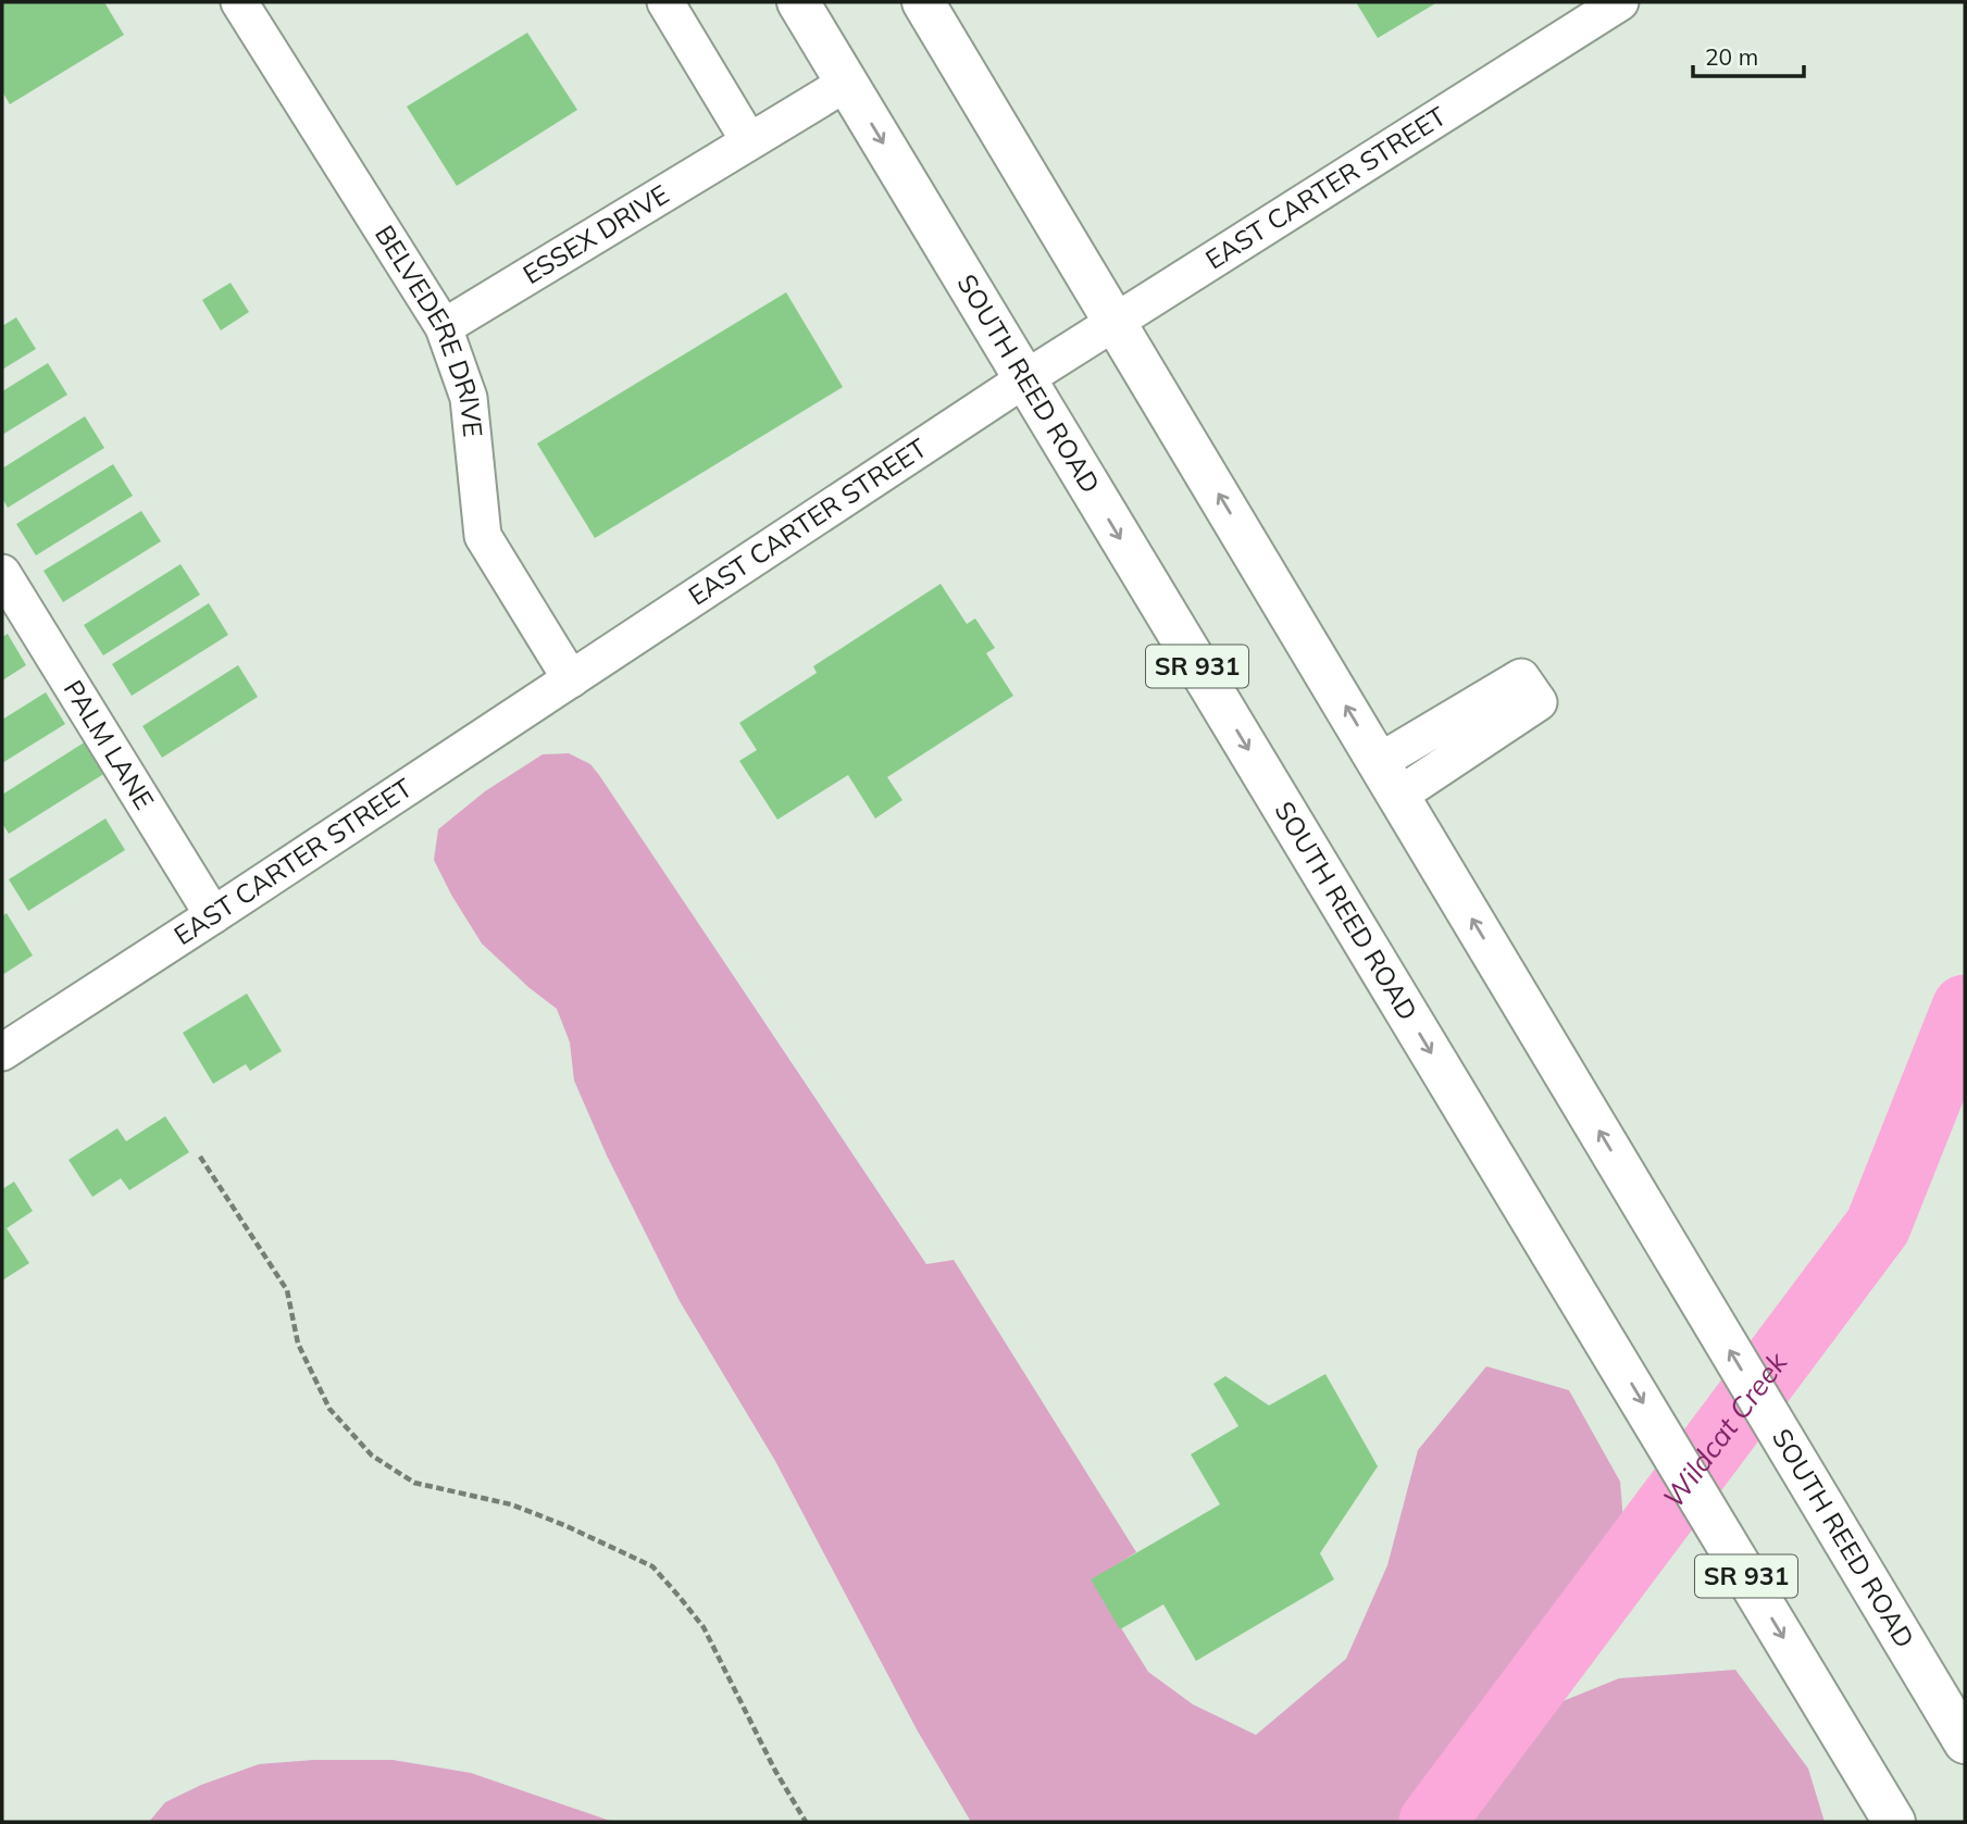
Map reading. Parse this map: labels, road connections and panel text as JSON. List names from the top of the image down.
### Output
{
  "streets": {
    "main road": ["SOUTH REED ROAD", "SR 931"],
    "street": [
      "EAST CARTER STREET",
      "ESSEX DRIVE",
      "BELVEDERE DRIVE",
      "PALM LANE"
    ]
  },
  "crossings": [
    ["EAST CARTER STREET", "BELVEDERE DRIVE"],
    ["EAST CARTER STREET", "SOUTH REED ROAD"],
    ["EAST CARTER STREET", "PALM LANE"],
    ["ESSEX DRIVE", "BELVEDERE DRIVE"],
    ["ESSEX DRIVE", "SOUTH REED ROAD"]
  ],
  "water": ["Wildcat Creek"],
  "scale_bar": "20 m"
}
